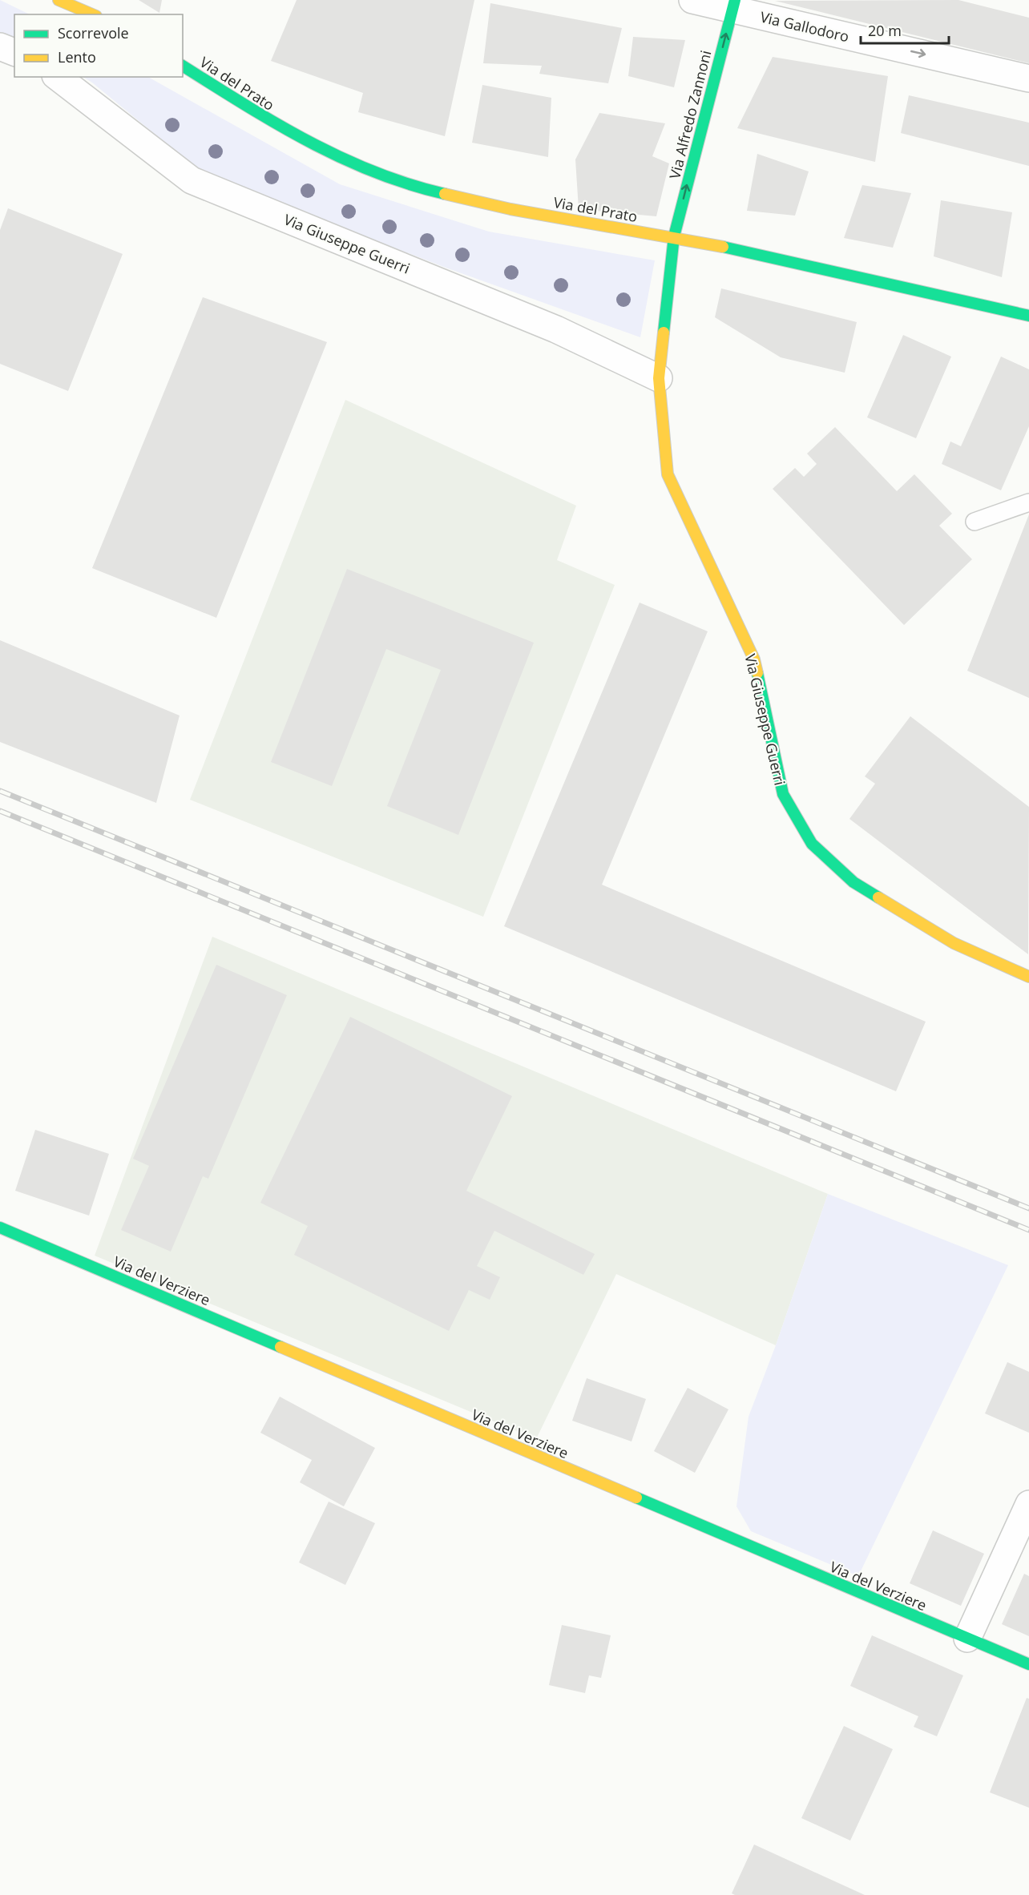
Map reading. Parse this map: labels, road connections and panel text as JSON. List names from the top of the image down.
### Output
{
  "streets": {
    "street": [
      "Via Gallodoro",
      "Via del Prato",
      "Via Alfredo Zannoni",
      "Via Giuseppe Guerri",
      "Via del Verziere"
    ]
  },
  "crossings": [
    ["Via Gallodoro", "Via Alfredo Zannoni"],
    ["Via del Prato", "Via Alfredo Zannoni"],
    ["Via del Prato", "Via Giuseppe Guerri"],
    ["Via Alfredo Zannoni", "Via Giuseppe Guerri"]
  ],
  "one_way": ["Via Gallodoro", "Via Alfredo Zannoni"],
  "legend": ["Scorrevole", "Lento"],
  "scale_bar": "20 m"
}
